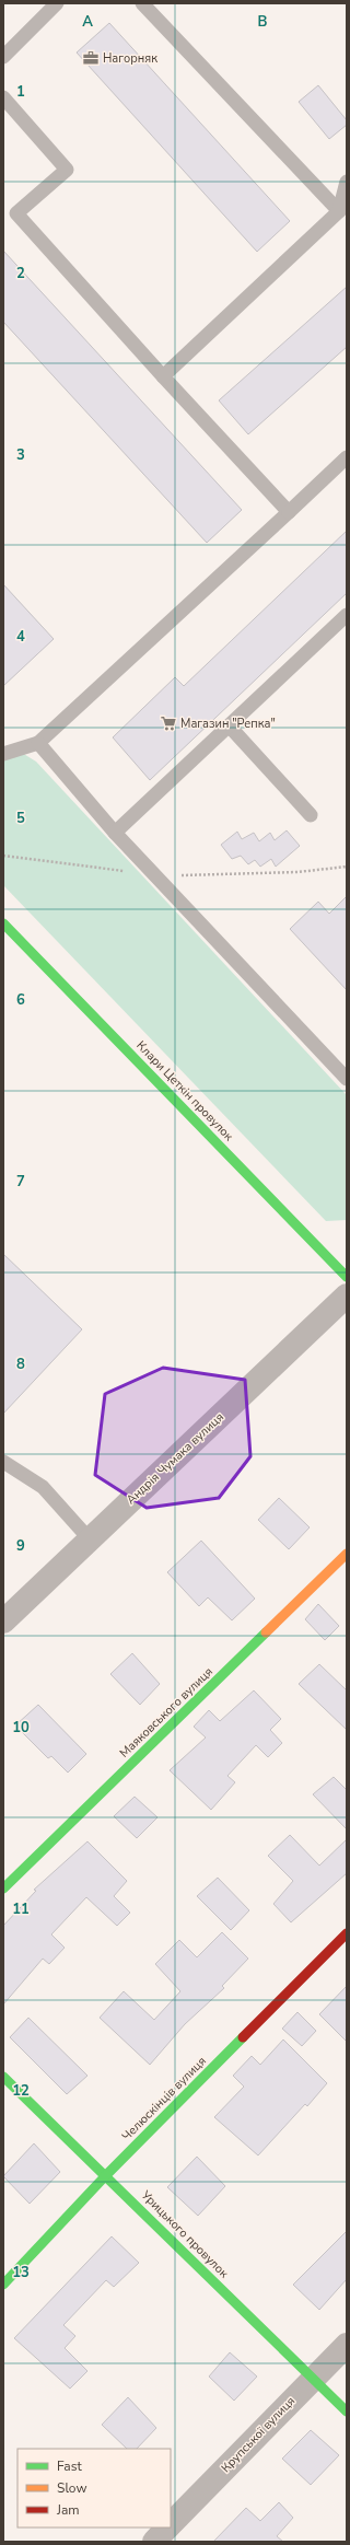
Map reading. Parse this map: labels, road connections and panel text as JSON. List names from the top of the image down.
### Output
{
  "streets": {
    "street": [
      "Клари Цеткін провулок",
      "Андрія Чумака вулиця",
      "Маяковського вулиця",
      "Челюскінців вулиця",
      "Урицького провулок",
      "Крупської вулиця"
    ]
  },
  "crossings": [
    ["Челюскінців вулиця", "Урицького провулок"],
    ["Урицького провулок", "Крупської вулиця"]
  ],
  "places": {
    "office": ["Нагорняк"],
    "supermarket": ["Магазин \"Репка\""]
  },
  "legend": ["Fast", "Slow", "Jam"],
  "grid": {
    "columns": ["A", "B"],
    "rows": [
      "1",
      "2",
      "3",
      "4",
      "5",
      "6",
      "7",
      "8",
      "9",
      "10",
      "11",
      "12",
      "13"
    ]
  }
}
